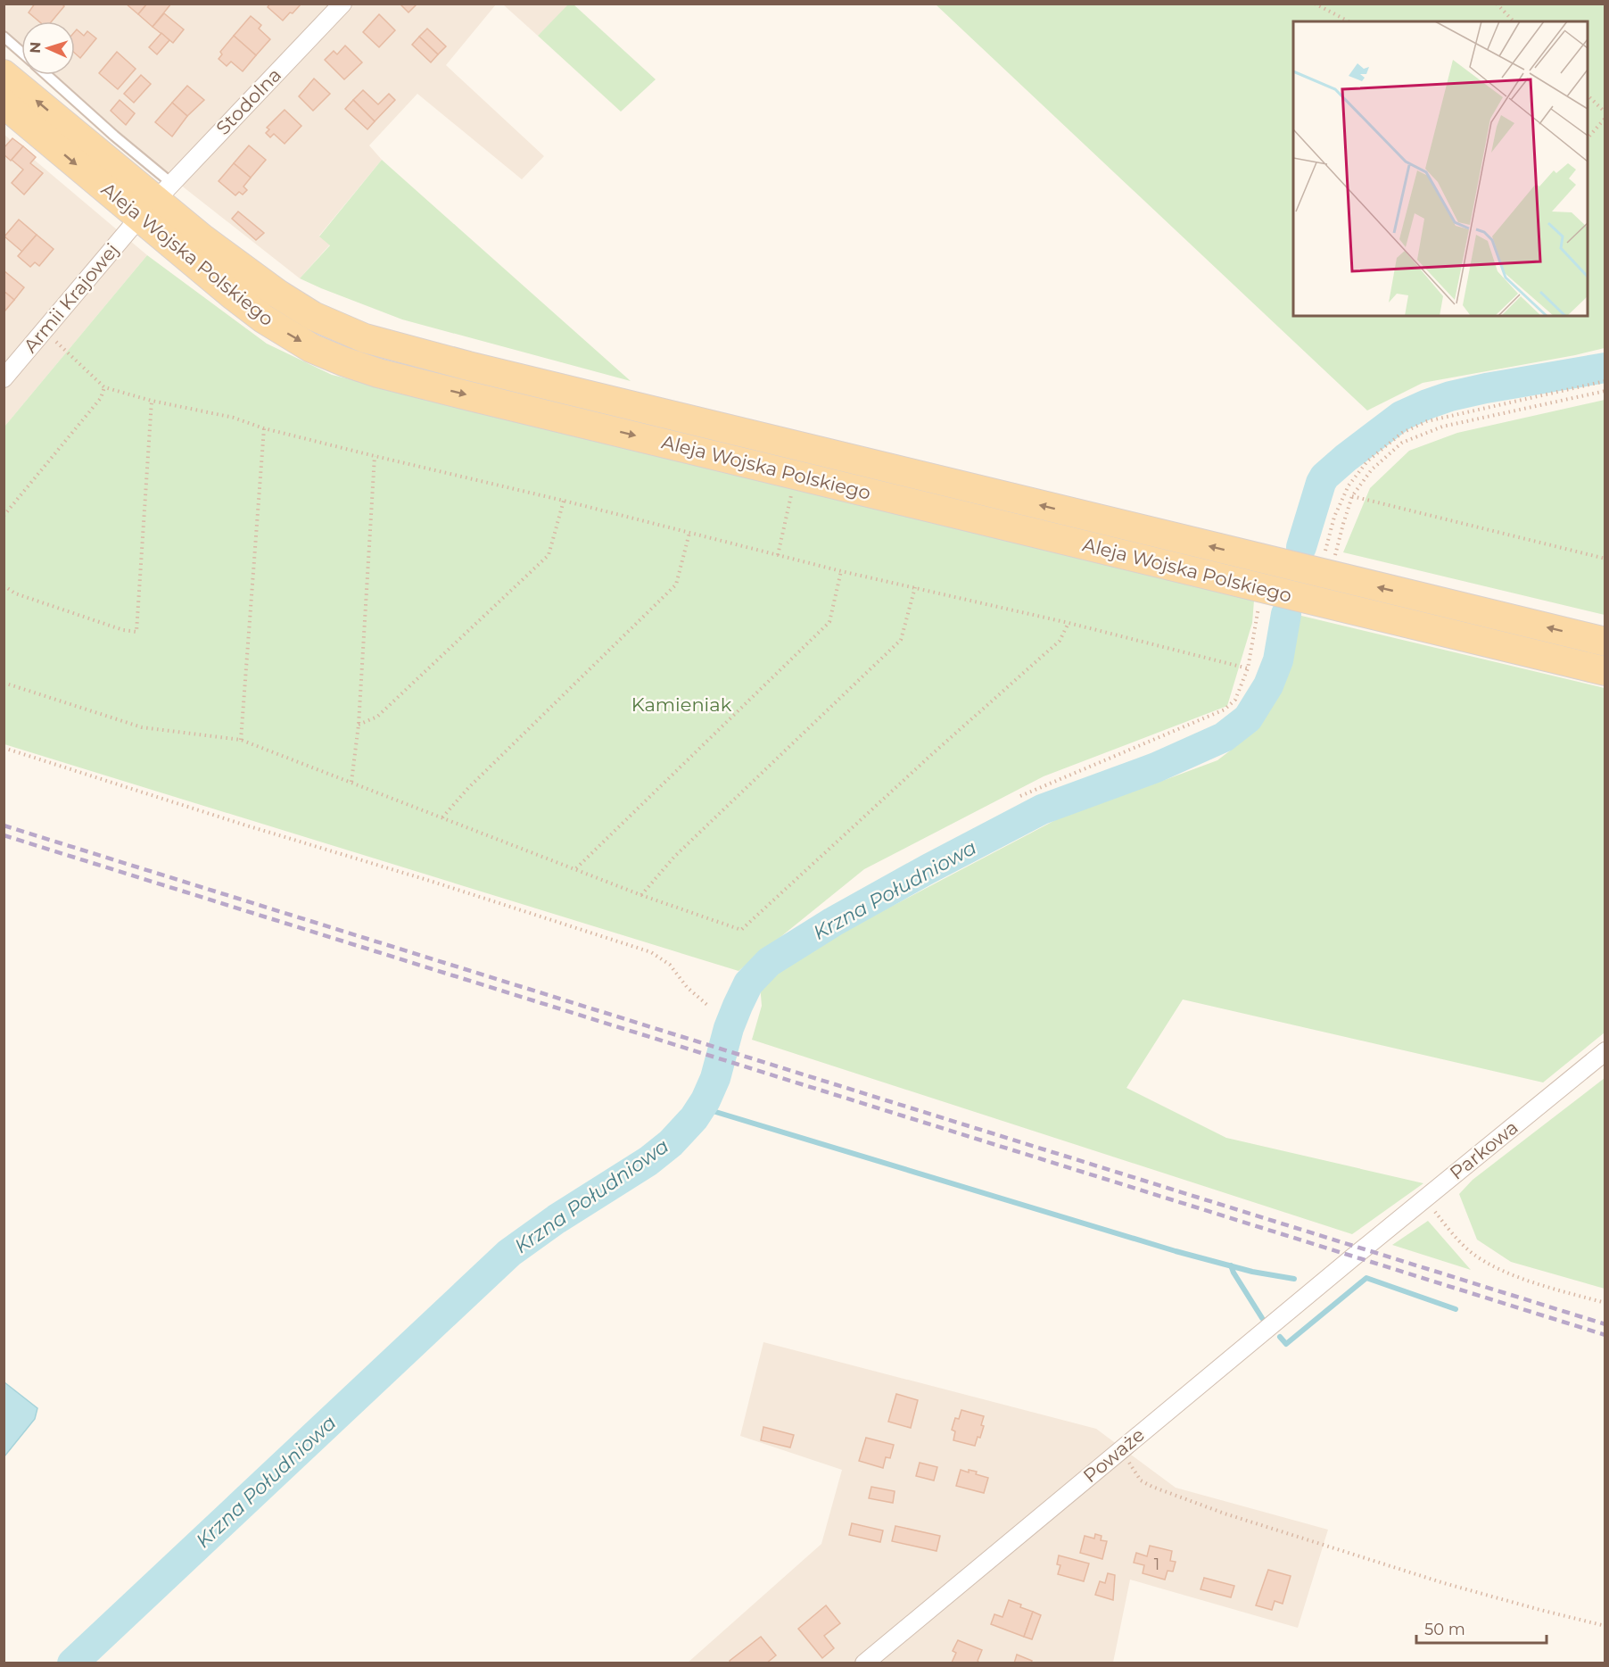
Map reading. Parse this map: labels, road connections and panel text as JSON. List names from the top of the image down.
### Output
{
  "streets": {
    "main road": ["Aleja Wojska Polskiego"],
    "street": [
      "Stodolna",
      "Armii Krajowej",
      "Parkowa",
      "Poważe"
    ]
  },
  "crossings": [
    ["Stodolna", "Aleja Wojska Polskiego"],
    ["Stodolna", "Armii Krajowej"],
    ["Aleja Wojska Polskiego", "Armii Krajowej"],
    ["Parkowa", "Poważe"]
  ],
  "water": ["Krzna Południowa"],
  "parks": ["Kamieniak"],
  "house_numbers": ["1"],
  "scale_bar": "50 m",
  "north": "left"
}
